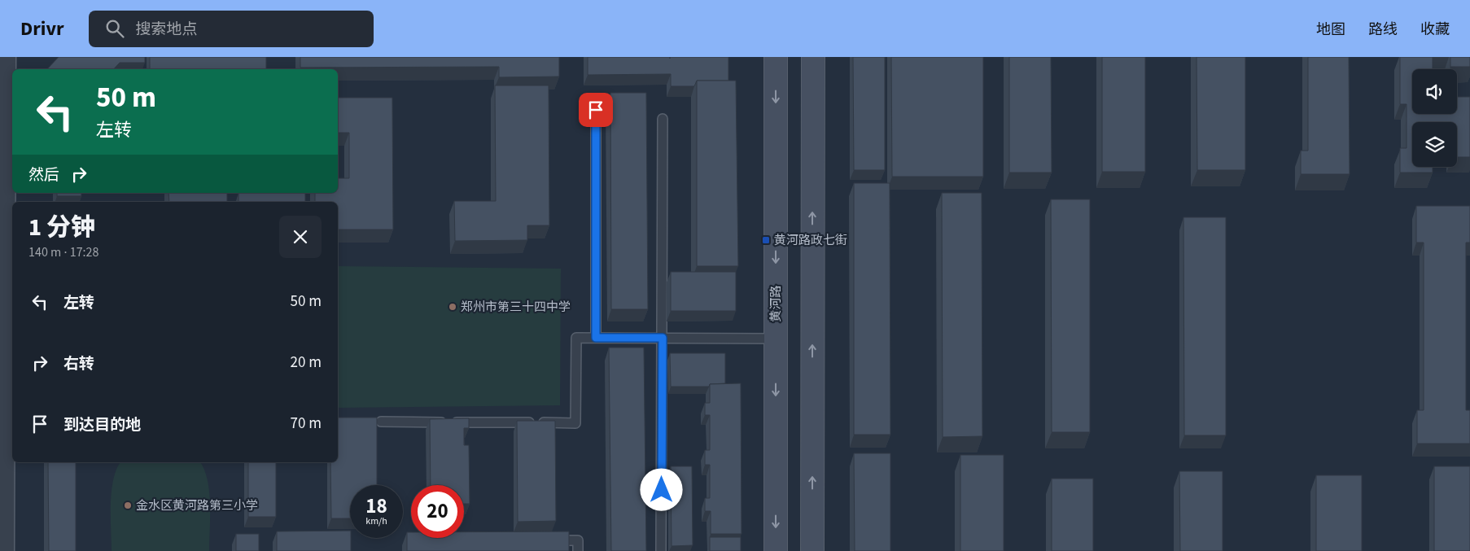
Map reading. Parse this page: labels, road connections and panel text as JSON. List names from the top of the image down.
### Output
{
  "streets": {
    "main road": ["黄河路"]
  },
  "places": {
    "transit": ["黄河路政七街"],
    "other": ["郑州市第三十四中学", "金水区黄河路第三小学"]
  },
  "page": {
    "header": "Drivr",
    "search": "搜索地点",
    "nav": ["地图", "路线", "收藏"],
    "turn": ["50 m", "左转"],
    "then": "然后",
    "heading": ["1 分钟", "140 m · 17:28"],
    "list": [
      {
        "name": "左转",
        "value": "50 m"
      },
      {
        "name": "右转",
        "value": "20 m"
      },
      {
        "name": "到达目的地",
        "value": "70 m"
      }
    ],
    "speed": "18 km/h",
    "limit": "20"
  }
}
